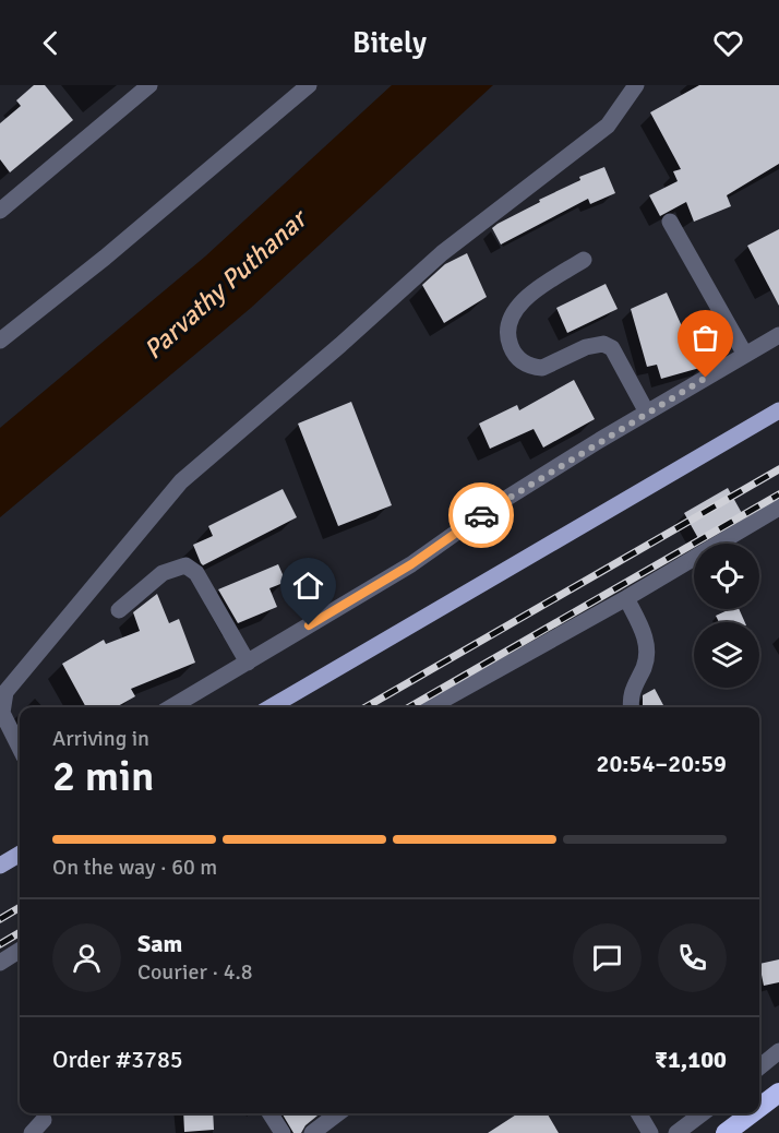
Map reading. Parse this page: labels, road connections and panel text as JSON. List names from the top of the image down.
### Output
{
  "water": ["Parvathy Puthanar"],
  "page": {
    "header": "Bitely",
    "heading": ["2 min", "Arriving in", "20:54–20:59"],
    "panel": [
      "Sam",
      "Courier · 4.8",
      "Order #3785",
      "₹1,100"
    ],
    "bar": "On the way · 60 m"
  }
}
